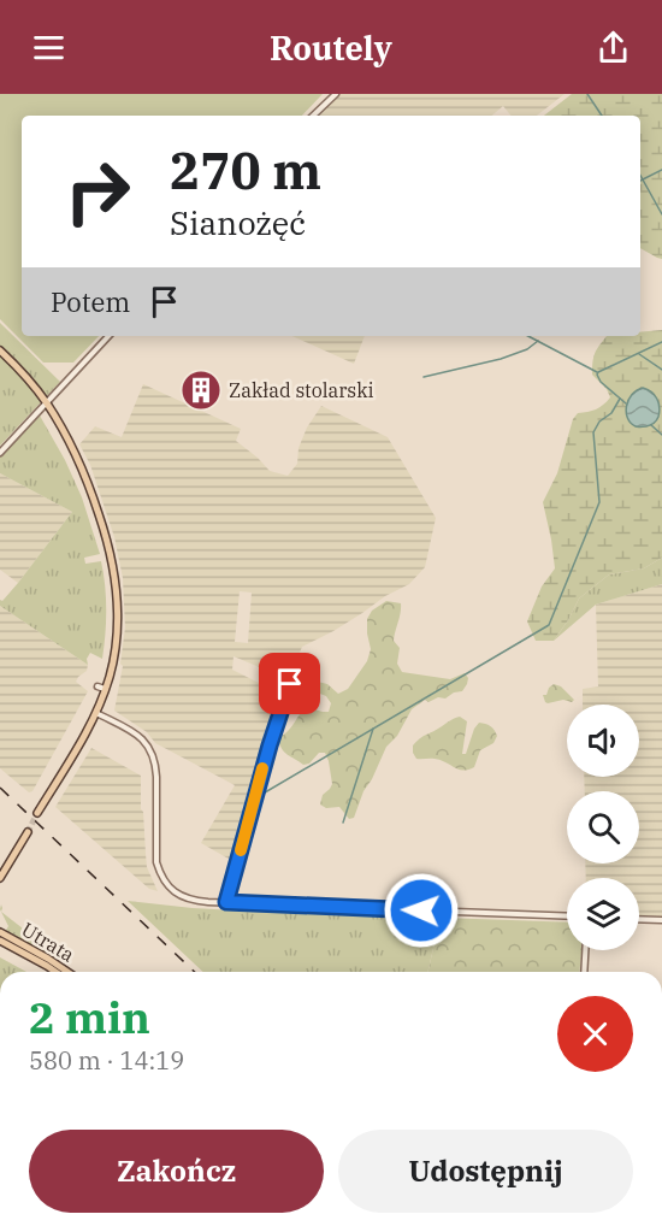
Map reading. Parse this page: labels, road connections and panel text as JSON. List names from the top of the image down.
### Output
{
  "streets": {
    "main road": ["Utrata"]
  },
  "places": {
    "building": ["Zakład stolarski"]
  },
  "page": {
    "header": "Routely",
    "turn": ["270 m", "Sianożęć"],
    "then": "Potem",
    "heading": ["2 min", "580 m · 14:19"],
    "buttons": ["Zakończ", "Udostępnij"]
  }
}
